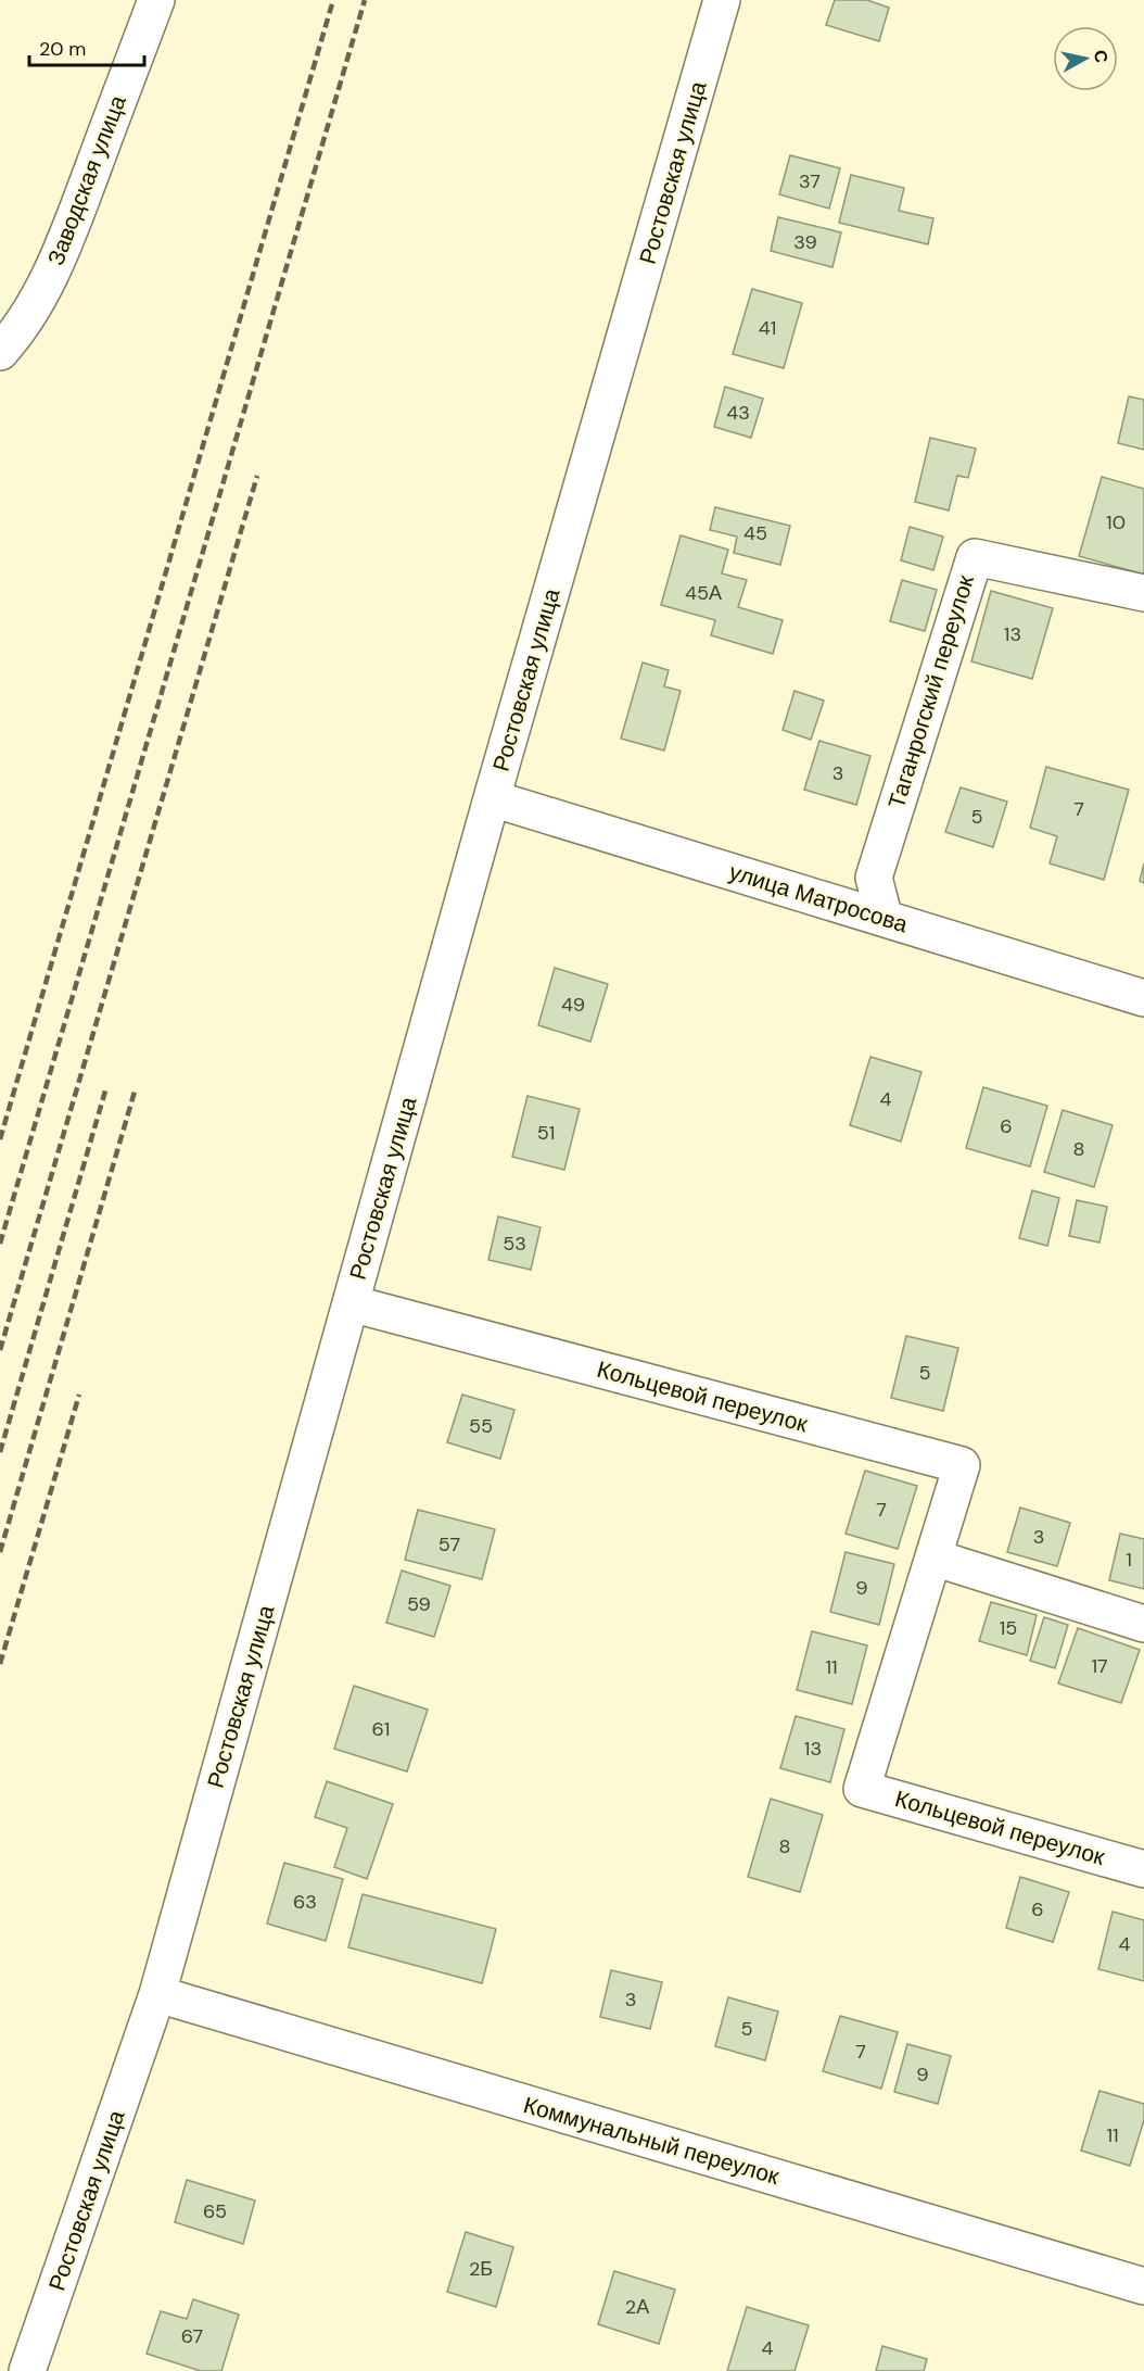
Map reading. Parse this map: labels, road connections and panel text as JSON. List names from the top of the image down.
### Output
{
  "streets": {
    "street": [
      "Ростовская улица",
      "Заводская улица",
      "Таганрогский переулок",
      "улица Матросова",
      "Кольцевой переулок",
      "Коммунальный переулок"
    ]
  },
  "crossings": [
    ["Ростовская улица", "улица Матросова"],
    ["Ростовская улица", "Кольцевой переулок"],
    ["Ростовская улица", "Коммунальный переулок"],
    ["Таганрогский переулок", "улица Матросова"]
  ],
  "house_numbers": [
    "37",
    "39",
    "41",
    "43",
    "10",
    "45",
    "45А",
    "13",
    "3",
    "7",
    "5",
    "49",
    "4",
    "6",
    "51",
    "8",
    "53",
    "5",
    "55",
    "7",
    "3",
    "57",
    "1",
    "9",
    "59",
    "15",
    "17",
    "11",
    "61",
    "13",
    "8",
    "63",
    "6",
    "4",
    "3",
    "5",
    "7",
    "9",
    "11",
    "65",
    "2Б",
    "2А",
    "67",
    "4"
  ],
  "scale_bar": "20 m",
  "north": "right"
}
